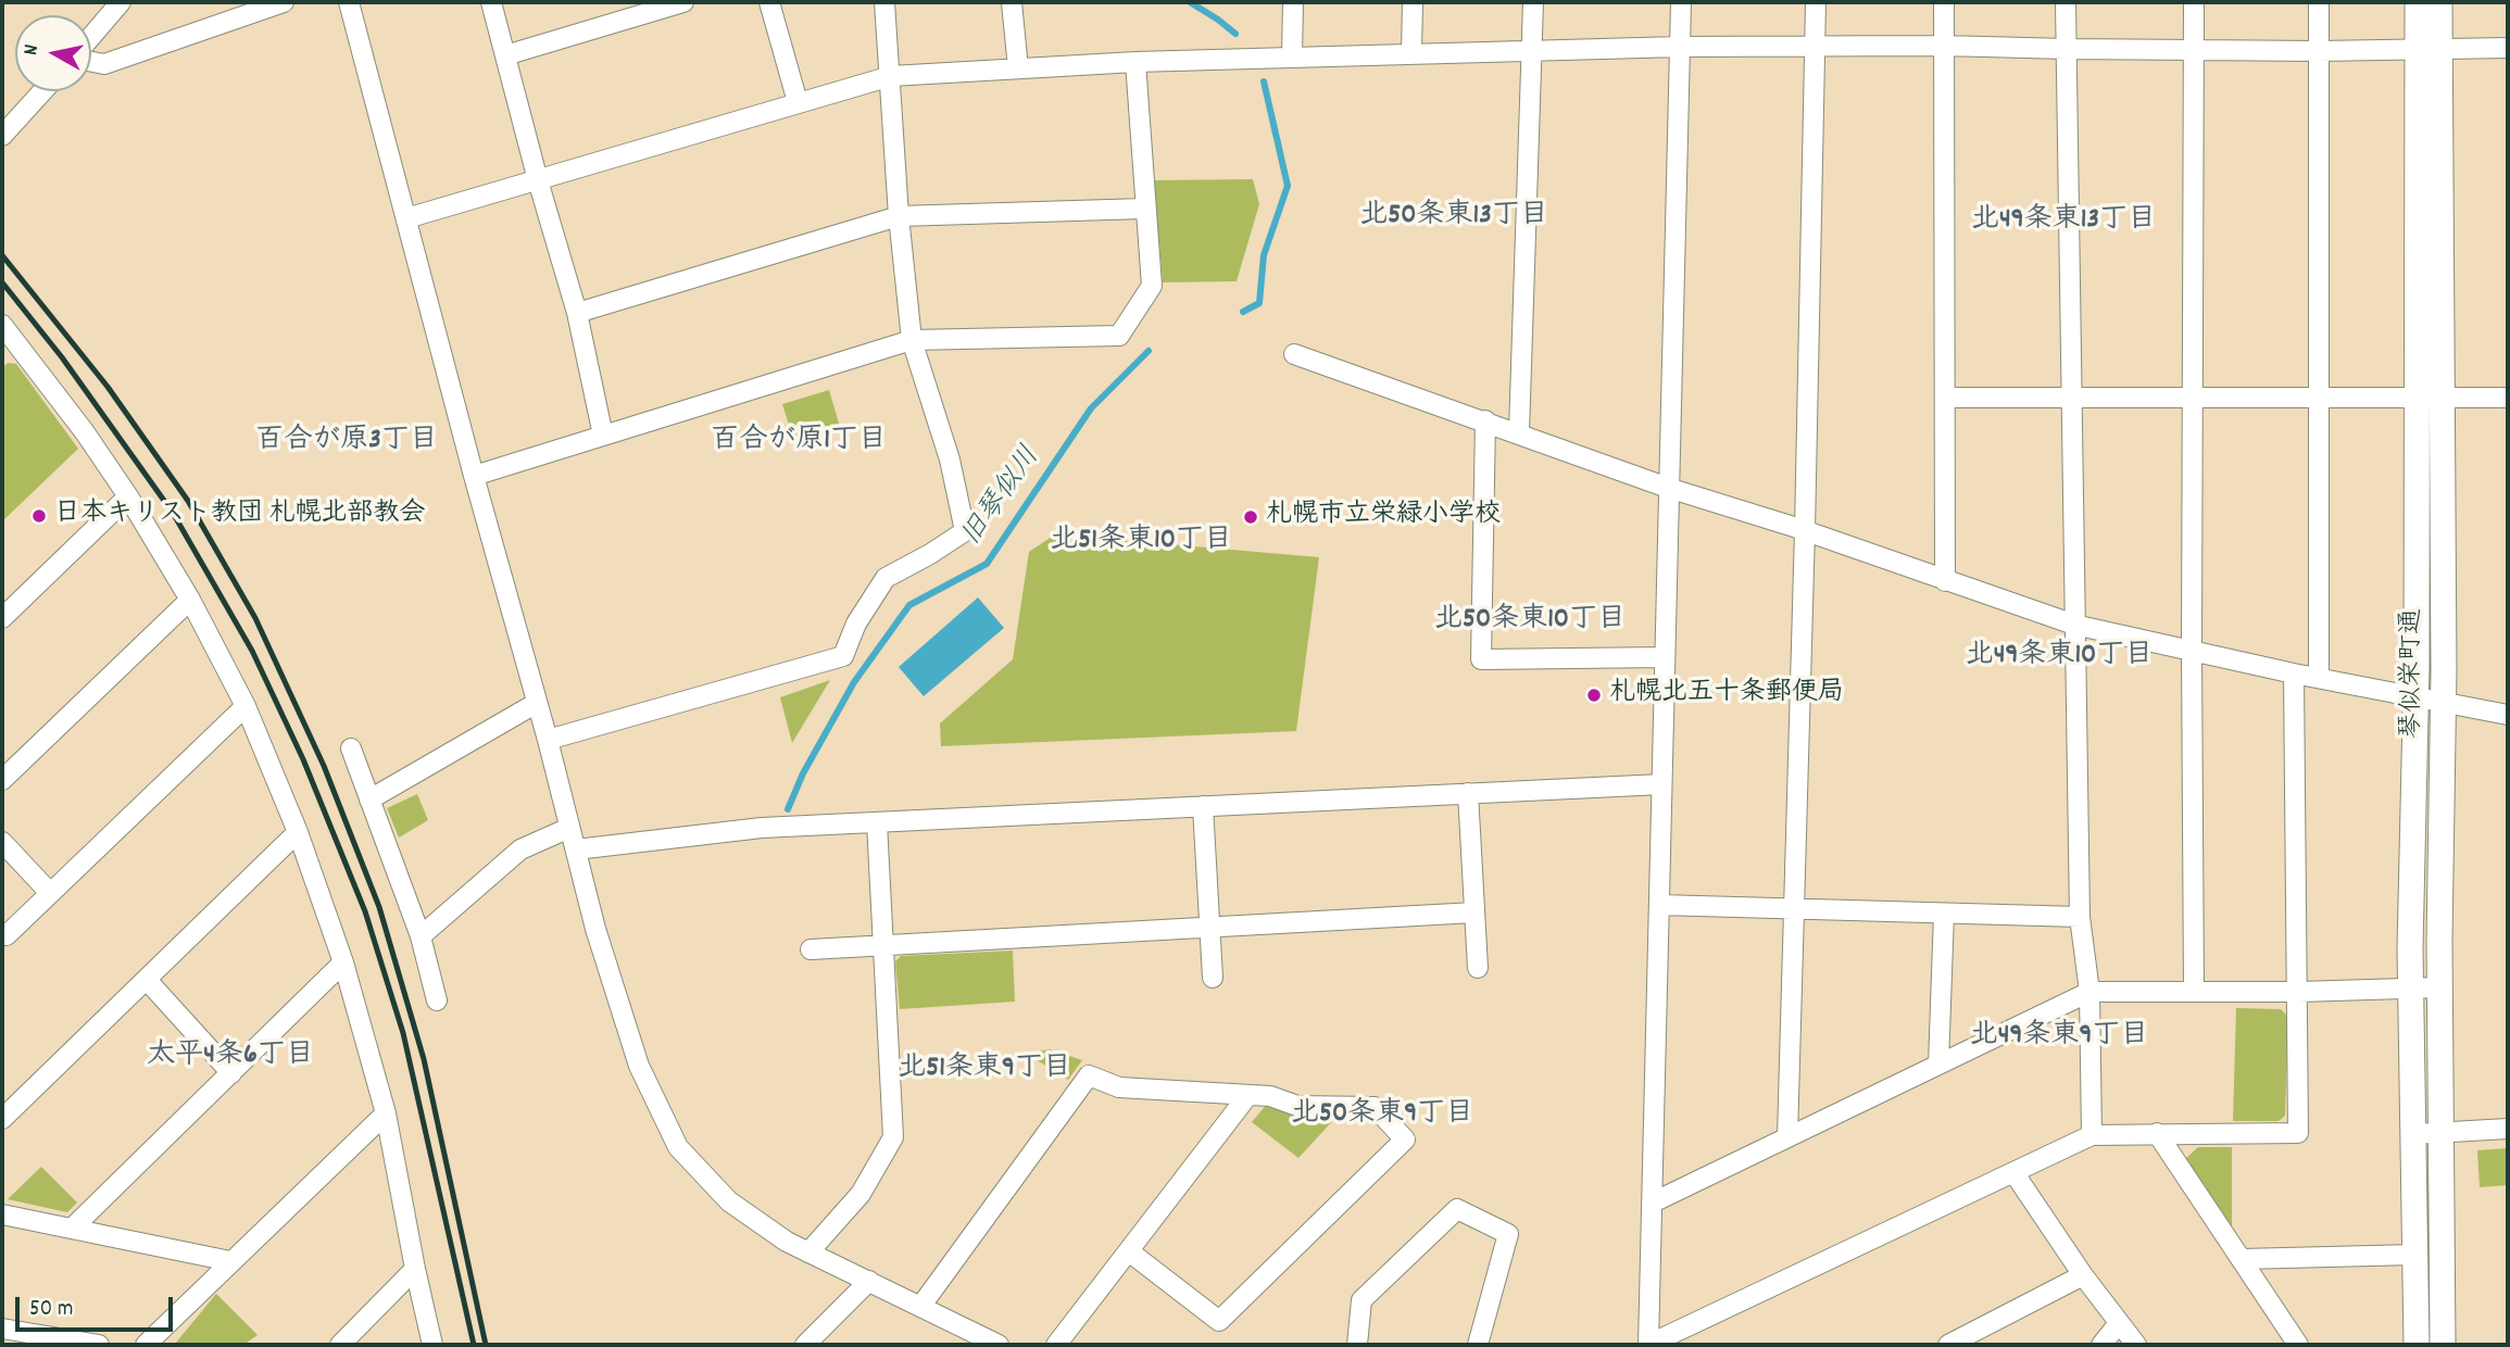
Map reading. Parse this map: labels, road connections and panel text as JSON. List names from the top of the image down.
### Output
{
  "streets": {
    "street": ["琴似栄町通"]
  },
  "districts": [
    "北50条東13丁目",
    "北49条東13丁目",
    "百合が原3丁目",
    "百合が原1丁目",
    "北51条東10丁目",
    "北50条東10丁目",
    "北49条東10丁目",
    "北49条東9丁目",
    "太平4条6丁目",
    "北51条東9丁目",
    "北50条東9丁目"
  ],
  "water": ["旧琴似川"],
  "places": ["日本キリスト教団 札幌北部教会", "札幌市立栄緑小学校", "札幌北五十条郵便局"],
  "scale_bar": "50 m",
  "north": "left"
}
